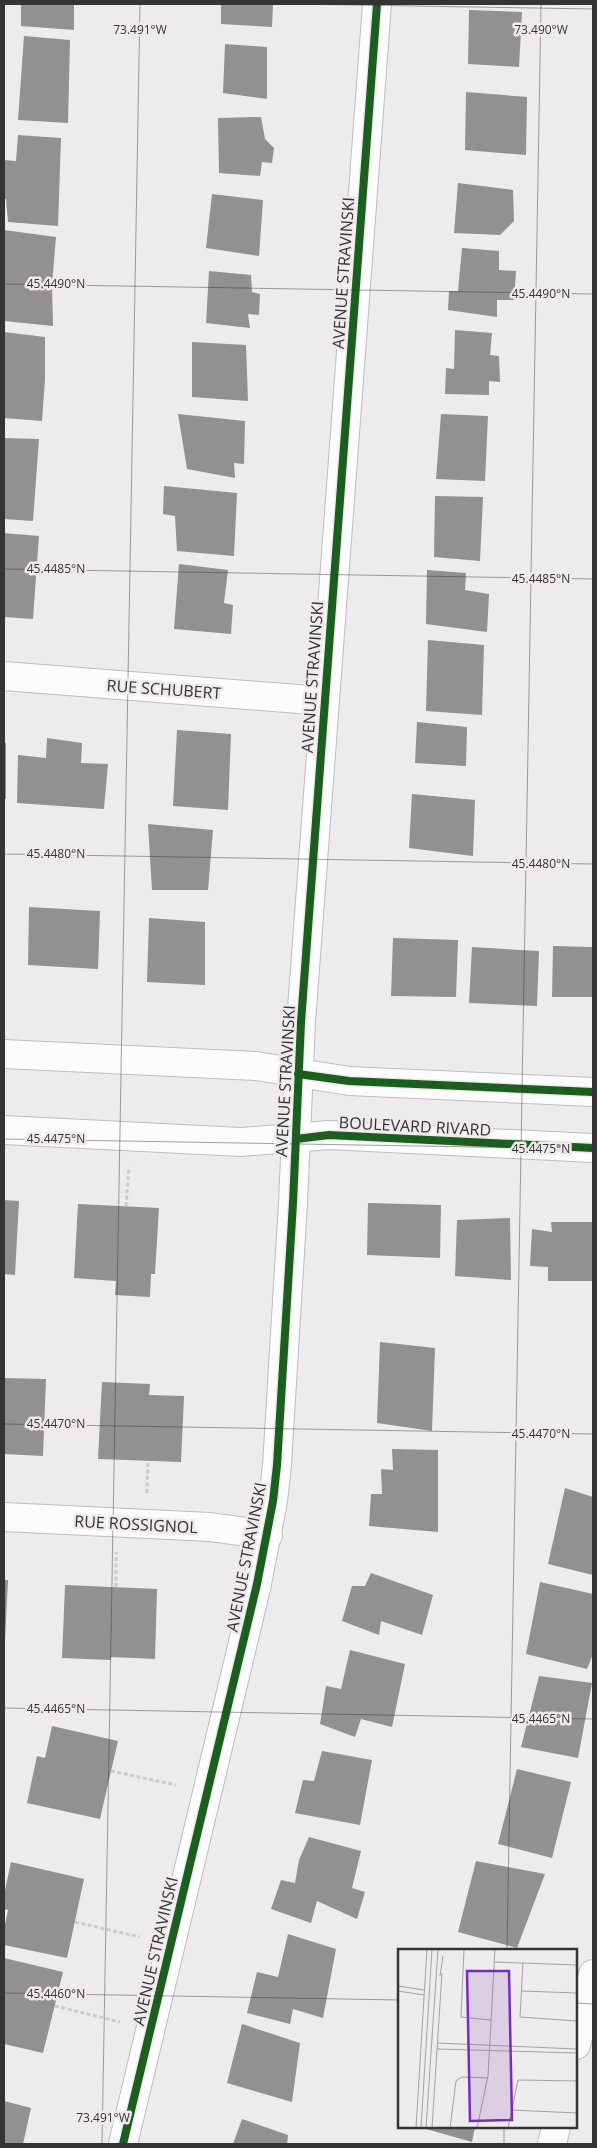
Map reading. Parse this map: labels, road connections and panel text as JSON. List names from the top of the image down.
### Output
{
  "streets": {
    "street": [
      "AVENUE STRAVINSKI",
      "RUE SCHUBERT",
      "BOULEVARD RIVARD",
      "RUE ROSSIGNOL"
    ]
  },
  "crossings": [
    ["AVENUE STRAVINSKI", "RUE SCHUBERT"],
    ["AVENUE STRAVINSKI", "BOULEVARD RIVARD"],
    ["AVENUE STRAVINSKI", "RUE ROSSIGNOL"]
  ],
  "coordinates": [
    "73.491°W",
    "73.490°W",
    "45.4490°N",
    "45.4485°N",
    "45.4480°N",
    "45.4475°N",
    "45.4470°N",
    "45.4465°N",
    "45.4460°N"
  ]
}
